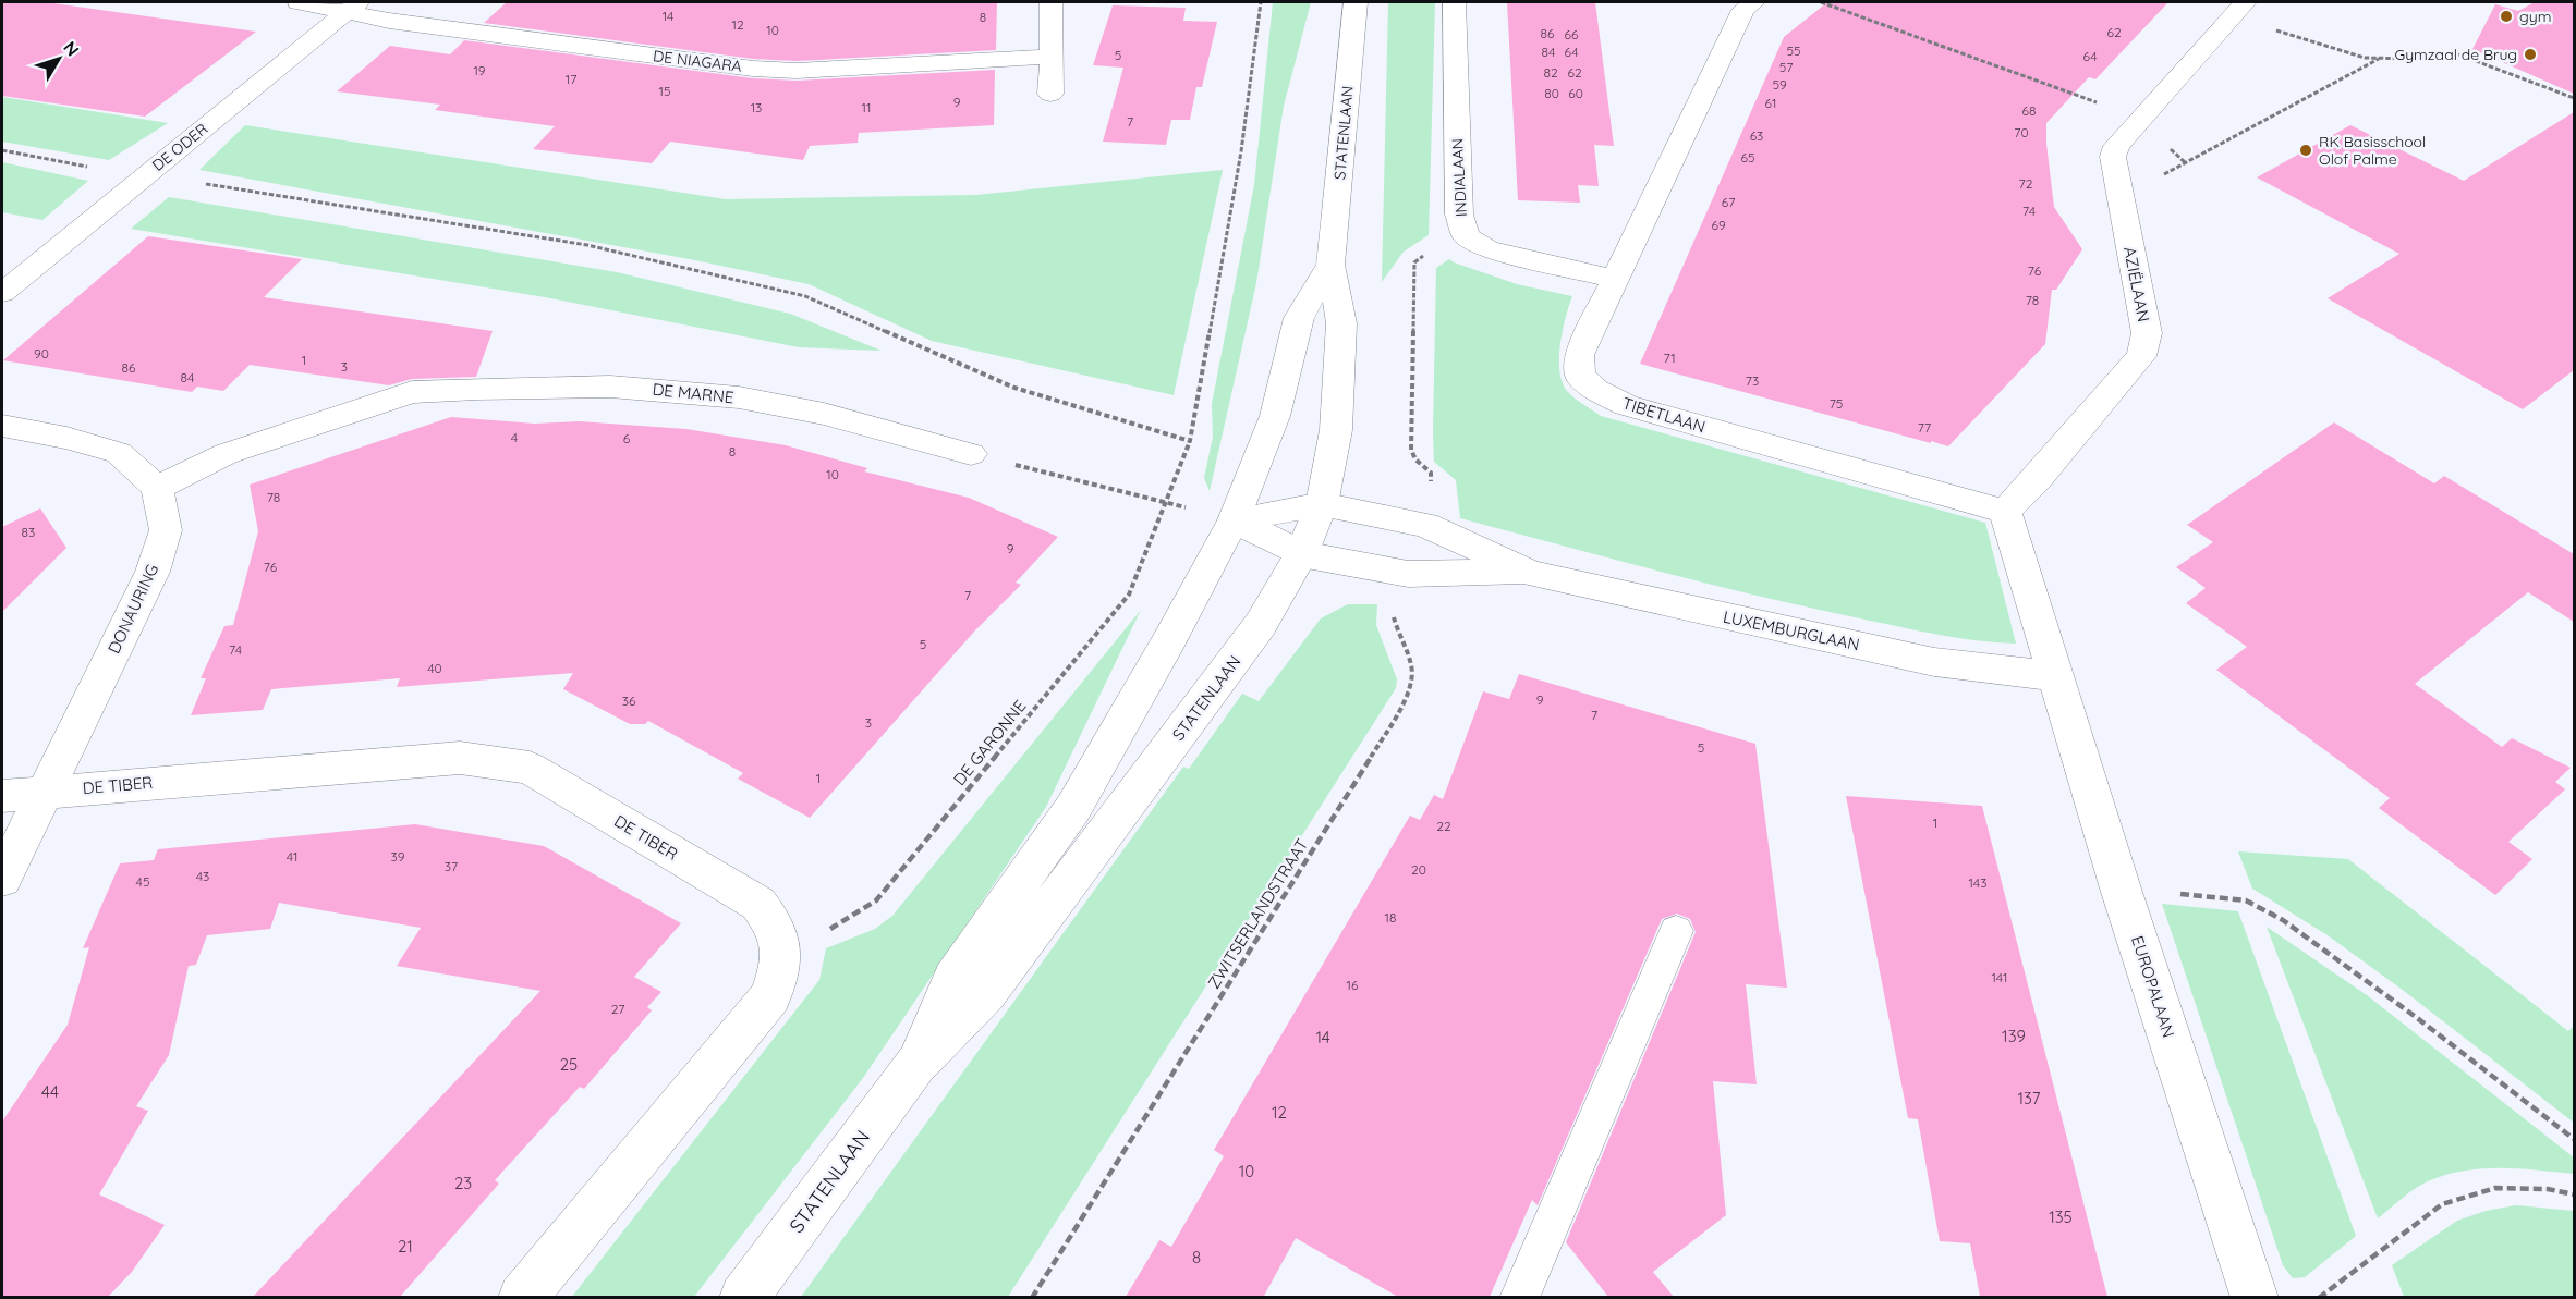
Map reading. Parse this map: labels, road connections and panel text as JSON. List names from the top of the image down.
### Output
{
  "streets": {
    "street": [
      "DE NIAGARA",
      "STATENLAAN",
      "DE ODER",
      "INDIALAAN",
      "AZIËLAAN",
      "DE MARNE",
      "TIBETLAAN",
      "DONAURING",
      "LUXEMBURGLAAN",
      "DE TIBER",
      "EUROPALAAN"
    ],
    "path": ["DE GARONNE", "ZWITSERLANDSTRAAT"]
  },
  "crossings": [
    ["DE NIAGARA", "DE ODER"],
    ["STATENLAAN", "LUXEMBURGLAAN"],
    ["INDIALAAN", "TIBETLAAN"],
    ["AZIËLAAN", "TIBETLAAN"],
    ["DE MARNE", "DONAURING"],
    ["DONAURING", "DE TIBER"],
    ["LUXEMBURGLAAN", "ZWITSERLANDSTRAAT"],
    ["LUXEMBURGLAAN", "EUROPALAAN"],
    ["DE GARONNE", "DE TIBER"]
  ],
  "places": ["gym", "Gymzaal de Brug", "RK Basisschool Olof Palme"],
  "house_numbers": [
    "14",
    "8",
    "12",
    "10",
    "62",
    "86",
    "66",
    "55",
    "84",
    "64",
    "5",
    "64",
    "57",
    "19",
    "82",
    "62",
    "17",
    "59",
    "15",
    "80",
    "60",
    "9",
    "61",
    "13",
    "11",
    "68",
    "7",
    "70",
    "63",
    "65",
    "72",
    "67",
    "74",
    "69",
    "76",
    "78",
    "90",
    "71",
    "1",
    "3",
    "86",
    "84",
    "73",
    "75",
    "77",
    "4",
    "6",
    "8",
    "10",
    "78",
    "83",
    "9",
    "76",
    "7",
    "5",
    "74",
    "40",
    "9",
    "36",
    "7",
    "3",
    "5",
    "1",
    "1",
    "22",
    "41",
    "39",
    "37",
    "20",
    "43",
    "45",
    "143",
    "18",
    "141",
    "16",
    "27",
    "139",
    "14",
    "25",
    "44",
    "137",
    "12",
    "10",
    "23",
    "135",
    "21",
    "8"
  ],
  "north": "top right"
}
